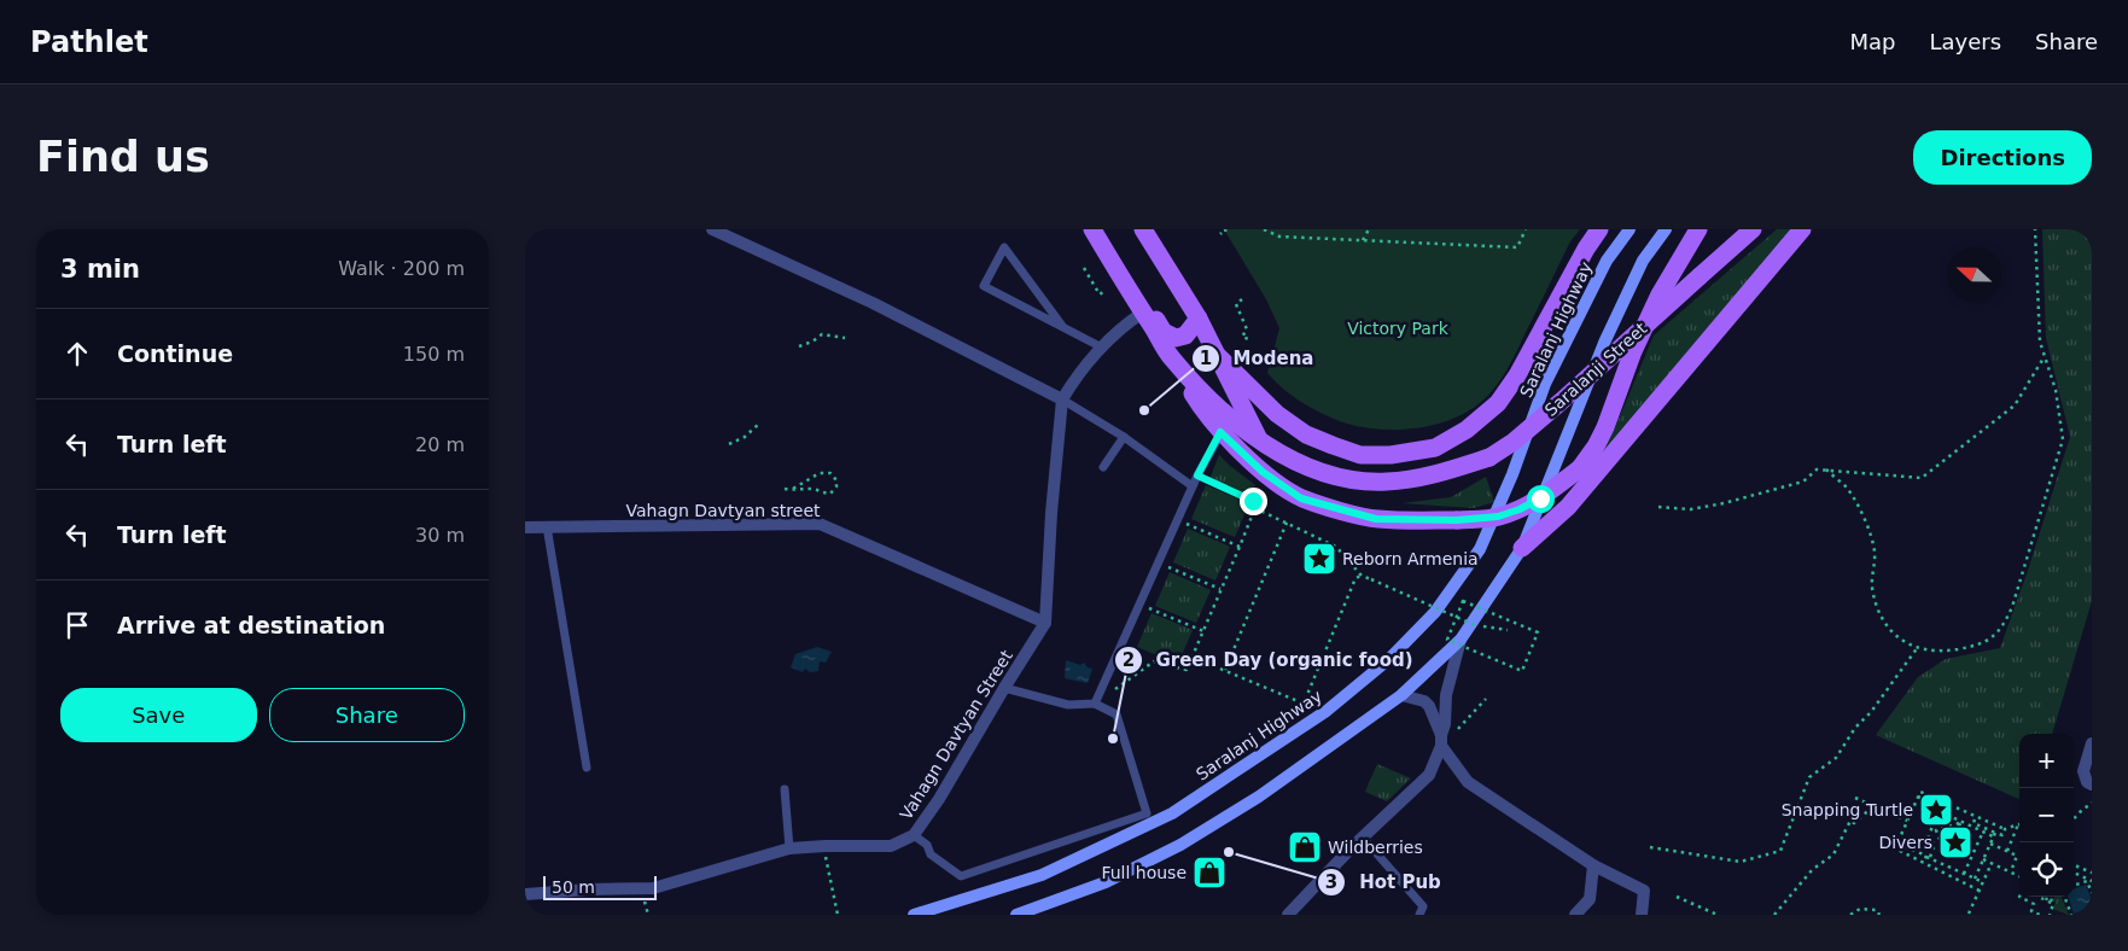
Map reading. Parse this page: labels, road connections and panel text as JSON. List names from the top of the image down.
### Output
{
  "streets": {
    "main road": ["Saralanj Highway", "Saralanji Street"],
    "street": ["Vahagn Davtyan street", "Vahagn Davtyan Street"]
  },
  "crossings": [
    ["Vahagn Davtyan street", "Vahagn Davtyan Street"]
  ],
  "parks": ["Victory Park"],
  "places": {
    "other": ["Modena", "Green Day (organic food)", "Hot Pub"],
    "place": ["Reborn Armenia", "Snapping Turtle", "Divers"],
    "shop": ["Wildberries", "Full house"]
  },
  "scale_bar": "50 m",
  "north": "left",
  "page": {
    "header": "Pathlet",
    "nav": ["Map", "Layers", "Share"],
    "buttons": [
      "Directions",
      ["Save", "Share"]
    ],
    "title": "Find us",
    "heading": ["3 min", "Walk · 200 m"],
    "list": [
      ["Continue", "150 m"],
      ["Turn left", "20 m"],
      ["Turn left", "30 m"],
      "Arrive at destination"
    ],
    "map_buttons": ["+", "−"],
    "scale": "50 m"
  }
}
